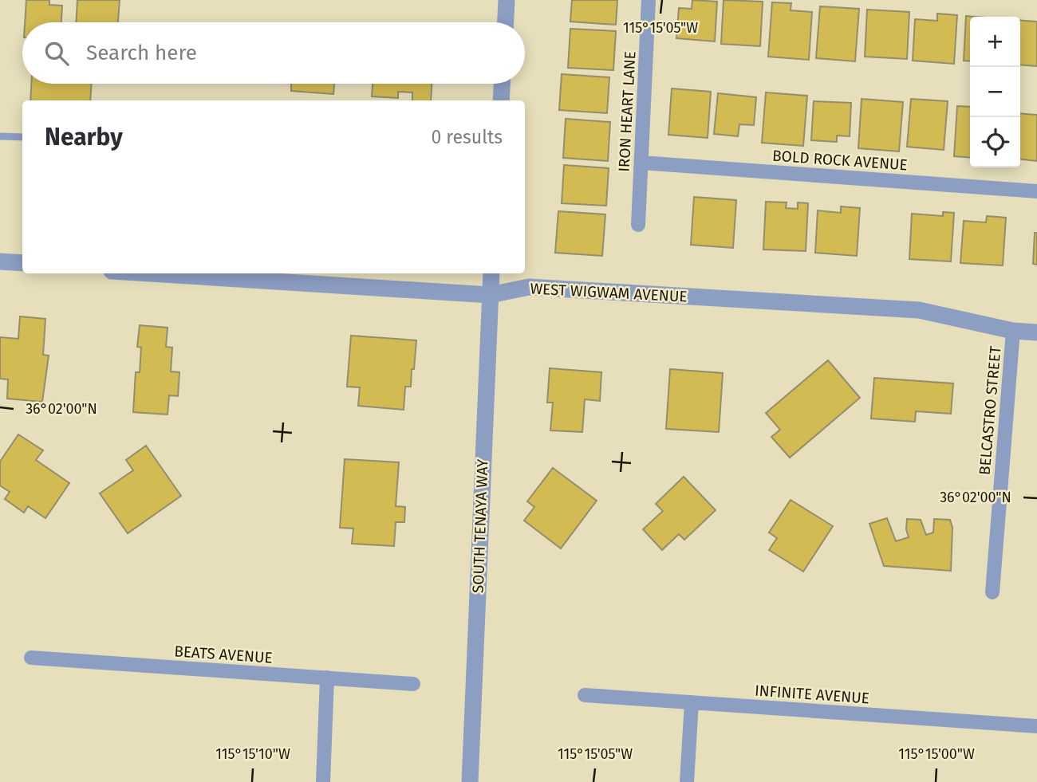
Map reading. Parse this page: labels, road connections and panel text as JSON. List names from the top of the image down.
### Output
{
  "streets": {
    "street": [
      "IRON HEART LANE",
      "BOLD ROCK AVENUE",
      "WEST WIGWAM AVENUE",
      "BELCASTRO STREET",
      "SOUTH TENAYA WAY",
      "BEATS AVENUE",
      "INFINITE AVENUE"
    ]
  },
  "crossings": [
    ["IRON HEART LANE", "BOLD ROCK AVENUE"],
    ["WEST WIGWAM AVENUE", "BELCASTRO STREET"],
    ["WEST WIGWAM AVENUE", "SOUTH TENAYA WAY"]
  ],
  "page": {
    "map_buttons": ["+", "−"],
    "search": "Search here",
    "heading": ["Nearby", "0 results"]
  },
  "coordinates": [
    "115°15'05\"W",
    "36°02'00\"N",
    "115°15'10\"W",
    "115°15'00\"W"
  ]
}
